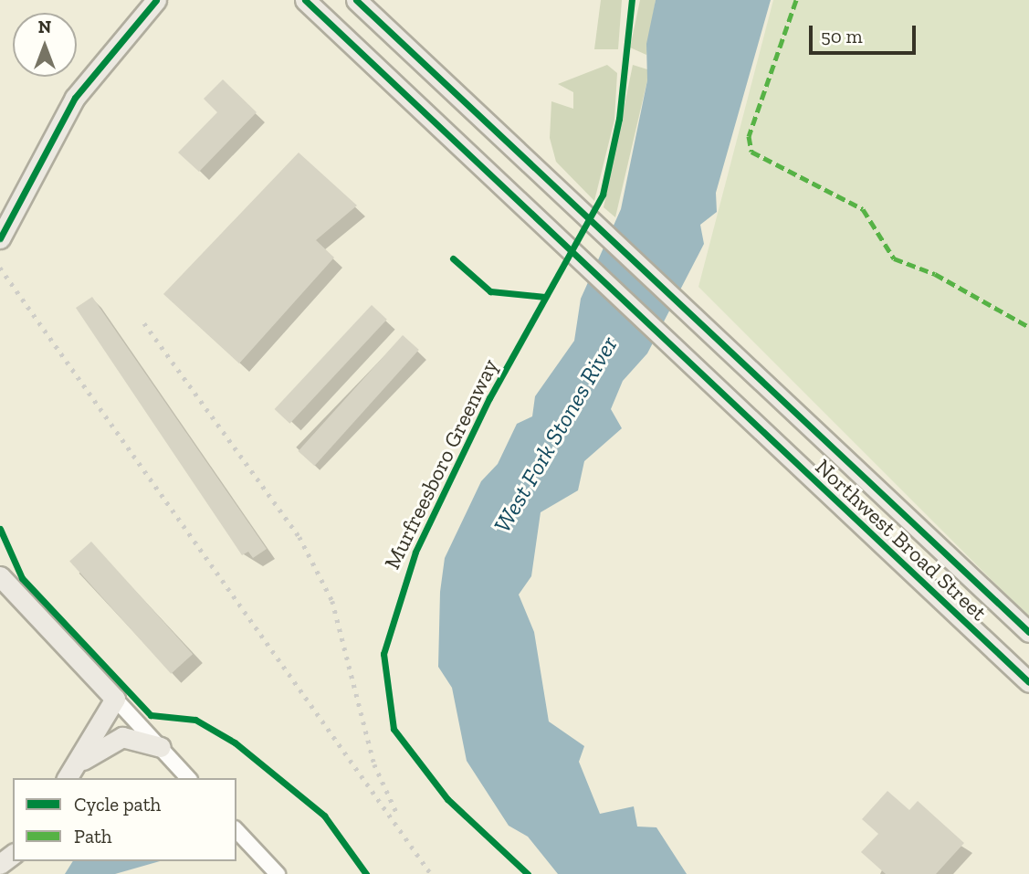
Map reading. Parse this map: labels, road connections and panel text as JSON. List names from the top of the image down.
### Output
{
  "streets": {
    "main road": ["Northwest Broad Street"],
    "cycle path": ["Murfreesboro Greenway"]
  },
  "water": ["West Fork Stones River"],
  "legend": ["Cycle path", "Path"],
  "scale_bar": "50 m",
  "north": "top"
}
